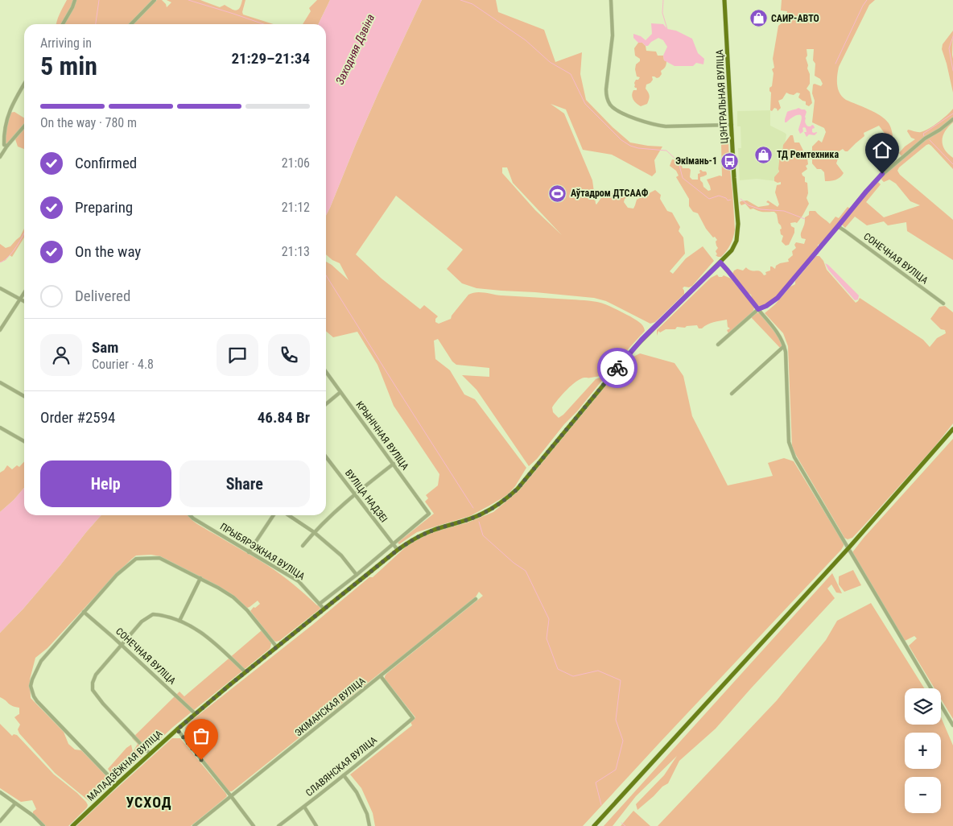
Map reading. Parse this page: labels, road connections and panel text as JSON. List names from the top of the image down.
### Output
{
  "streets": {
    "main road": ["ЦЭНТРАЛЬНАЯ ВУЛІЦА", "МАЛАДЗЁЖНАЯ ВУЛІЦА"],
    "street": [
      "СОНЕЧНАЯ ВУЛІЦА",
      "КРЫНІЧНАЯ ВУЛІЦА",
      "ВУЛІЦА НАДЗЕІ",
      "ПРЫБЯРЭЖНАЯ ВУЛІЦА",
      "ЭКІМАНСКАЯ ВУЛІЦА",
      "СЛАВЯНСКАЯ ВУЛІЦА"
    ]
  },
  "crossings": [
    ["ЦЭНТРАЛЬНАЯ ВУЛІЦА", "МАЛАДЗЁЖНАЯ ВУЛІЦА"],
    ["СОНЕЧНАЯ ВУЛІЦА", "МАЛАДЗЁЖНАЯ ВУЛІЦА"],
    ["КРЫНІЧНАЯ ВУЛІЦА", "ВУЛІЦА НАДЗЕІ"],
    ["ВУЛІЦА НАДЗЕІ", "МАЛАДЗЁЖНАЯ ВУЛІЦА"],
    ["ПРЫБЯРЭЖНАЯ ВУЛІЦА", "МАЛАДЗЁЖНАЯ ВУЛІЦА"],
    ["ЭКІМАНСКАЯ ВУЛІЦА", "СЛАВЯНСКАЯ ВУЛІЦА"]
  ],
  "districts": ["УСХОД"],
  "water": ["Заходняя Дзвіна"],
  "places": {
    "shop": ["САИР-АВТО", "ТД Ремтехника"],
    "bus stop": ["Экімань-1"],
    "sports": ["Аўтадром ДТСААФ"]
  },
  "page": {
    "heading": ["5 min", "Arriving in", "21:29–21:34"],
    "panel": [
      "Sam",
      "Courier · 4.8",
      "Order #2594",
      "46.84 Br"
    ],
    "bar": "On the way · 780 m",
    "list": [
      ["Confirmed", "21:06"],
      ["Preparing", "21:12"],
      ["On the way", "21:13"],
      "Delivered"
    ],
    "buttons": ["Help", "Share"],
    "map_buttons": ["+", "−"]
  }
}
